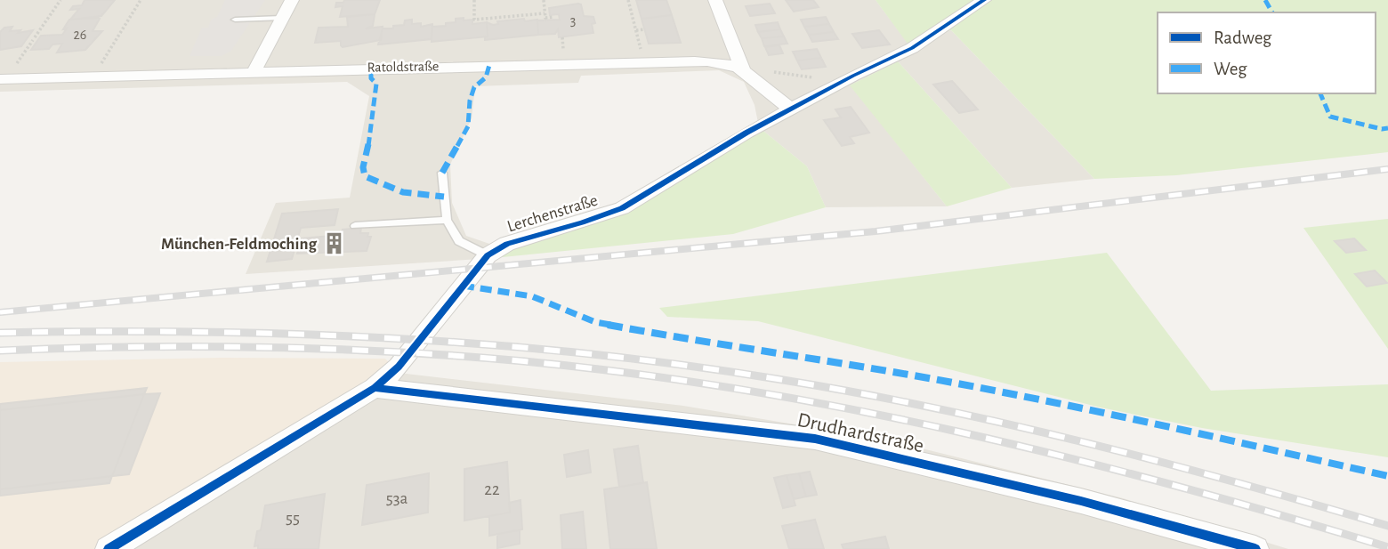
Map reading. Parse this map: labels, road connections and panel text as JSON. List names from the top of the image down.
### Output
{
  "streets": {
    "street": ["Ratoldstraße", "Lerchenstraße", "Drudhardstraße"]
  },
  "crossings": [
    ["Ratoldstraße", "Lerchenstraße"],
    ["Lerchenstraße", "Drudhardstraße"]
  ],
  "places": {
    "building": ["München-Feldmoching"]
  },
  "house_numbers": [
    "3",
    "26",
    "22",
    "53a",
    "55"
  ],
  "legend": ["Radweg", "Weg"]
}
